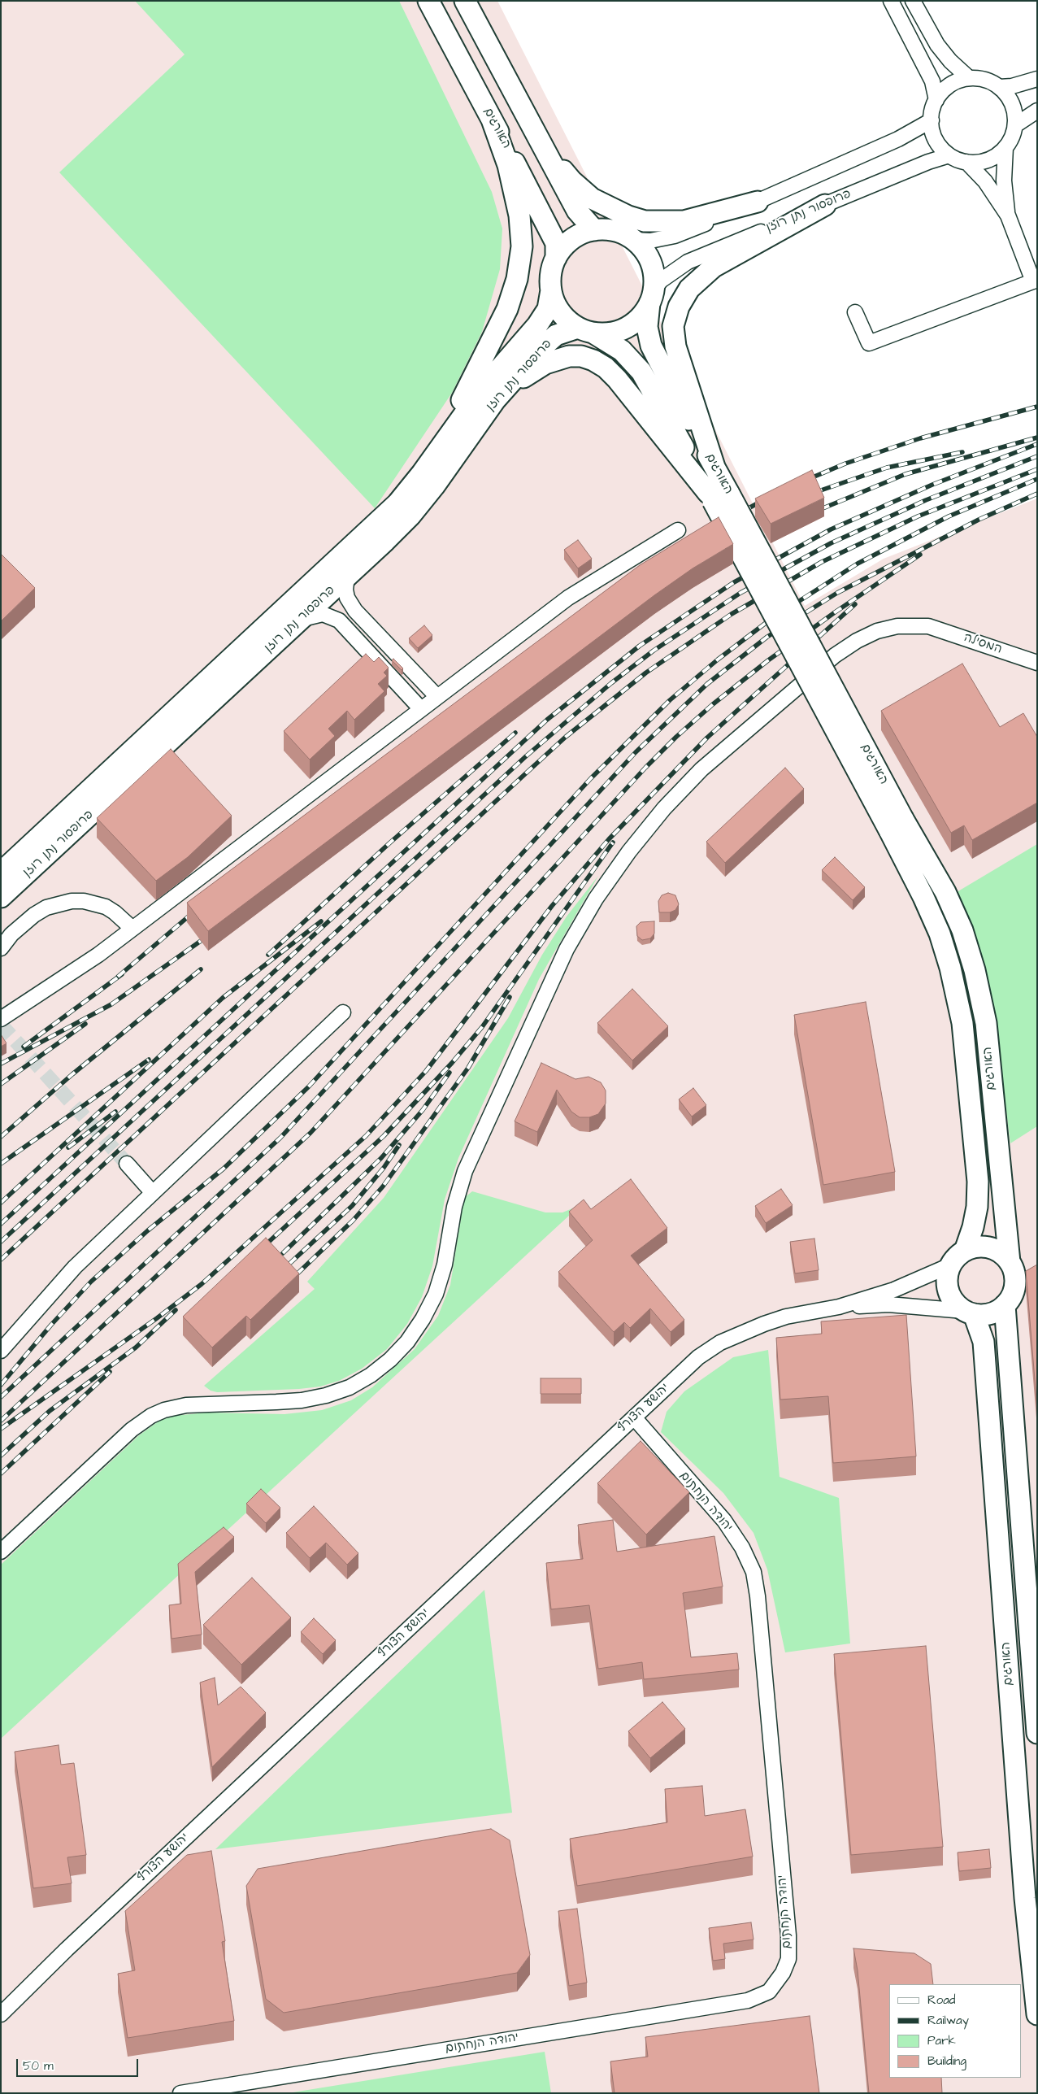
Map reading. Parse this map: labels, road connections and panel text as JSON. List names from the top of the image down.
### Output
{
  "streets": {
    "street": [
      "האורגים",
      "פרופסור נתן רוזן",
      "המסילה",
      "יהושע הצורף",
      "יהודה הנחתום"
    ]
  },
  "crossings": [
    ["האורגים", "פרופסור נתן רוזן"],
    ["האורגים", "יהושע הצורף"],
    ["יהושע הצורף", "יהודה הנחתום"]
  ],
  "legend": [
    "Road",
    "Railway",
    "Park",
    "Building"
  ],
  "scale_bar": "50 m"
}
